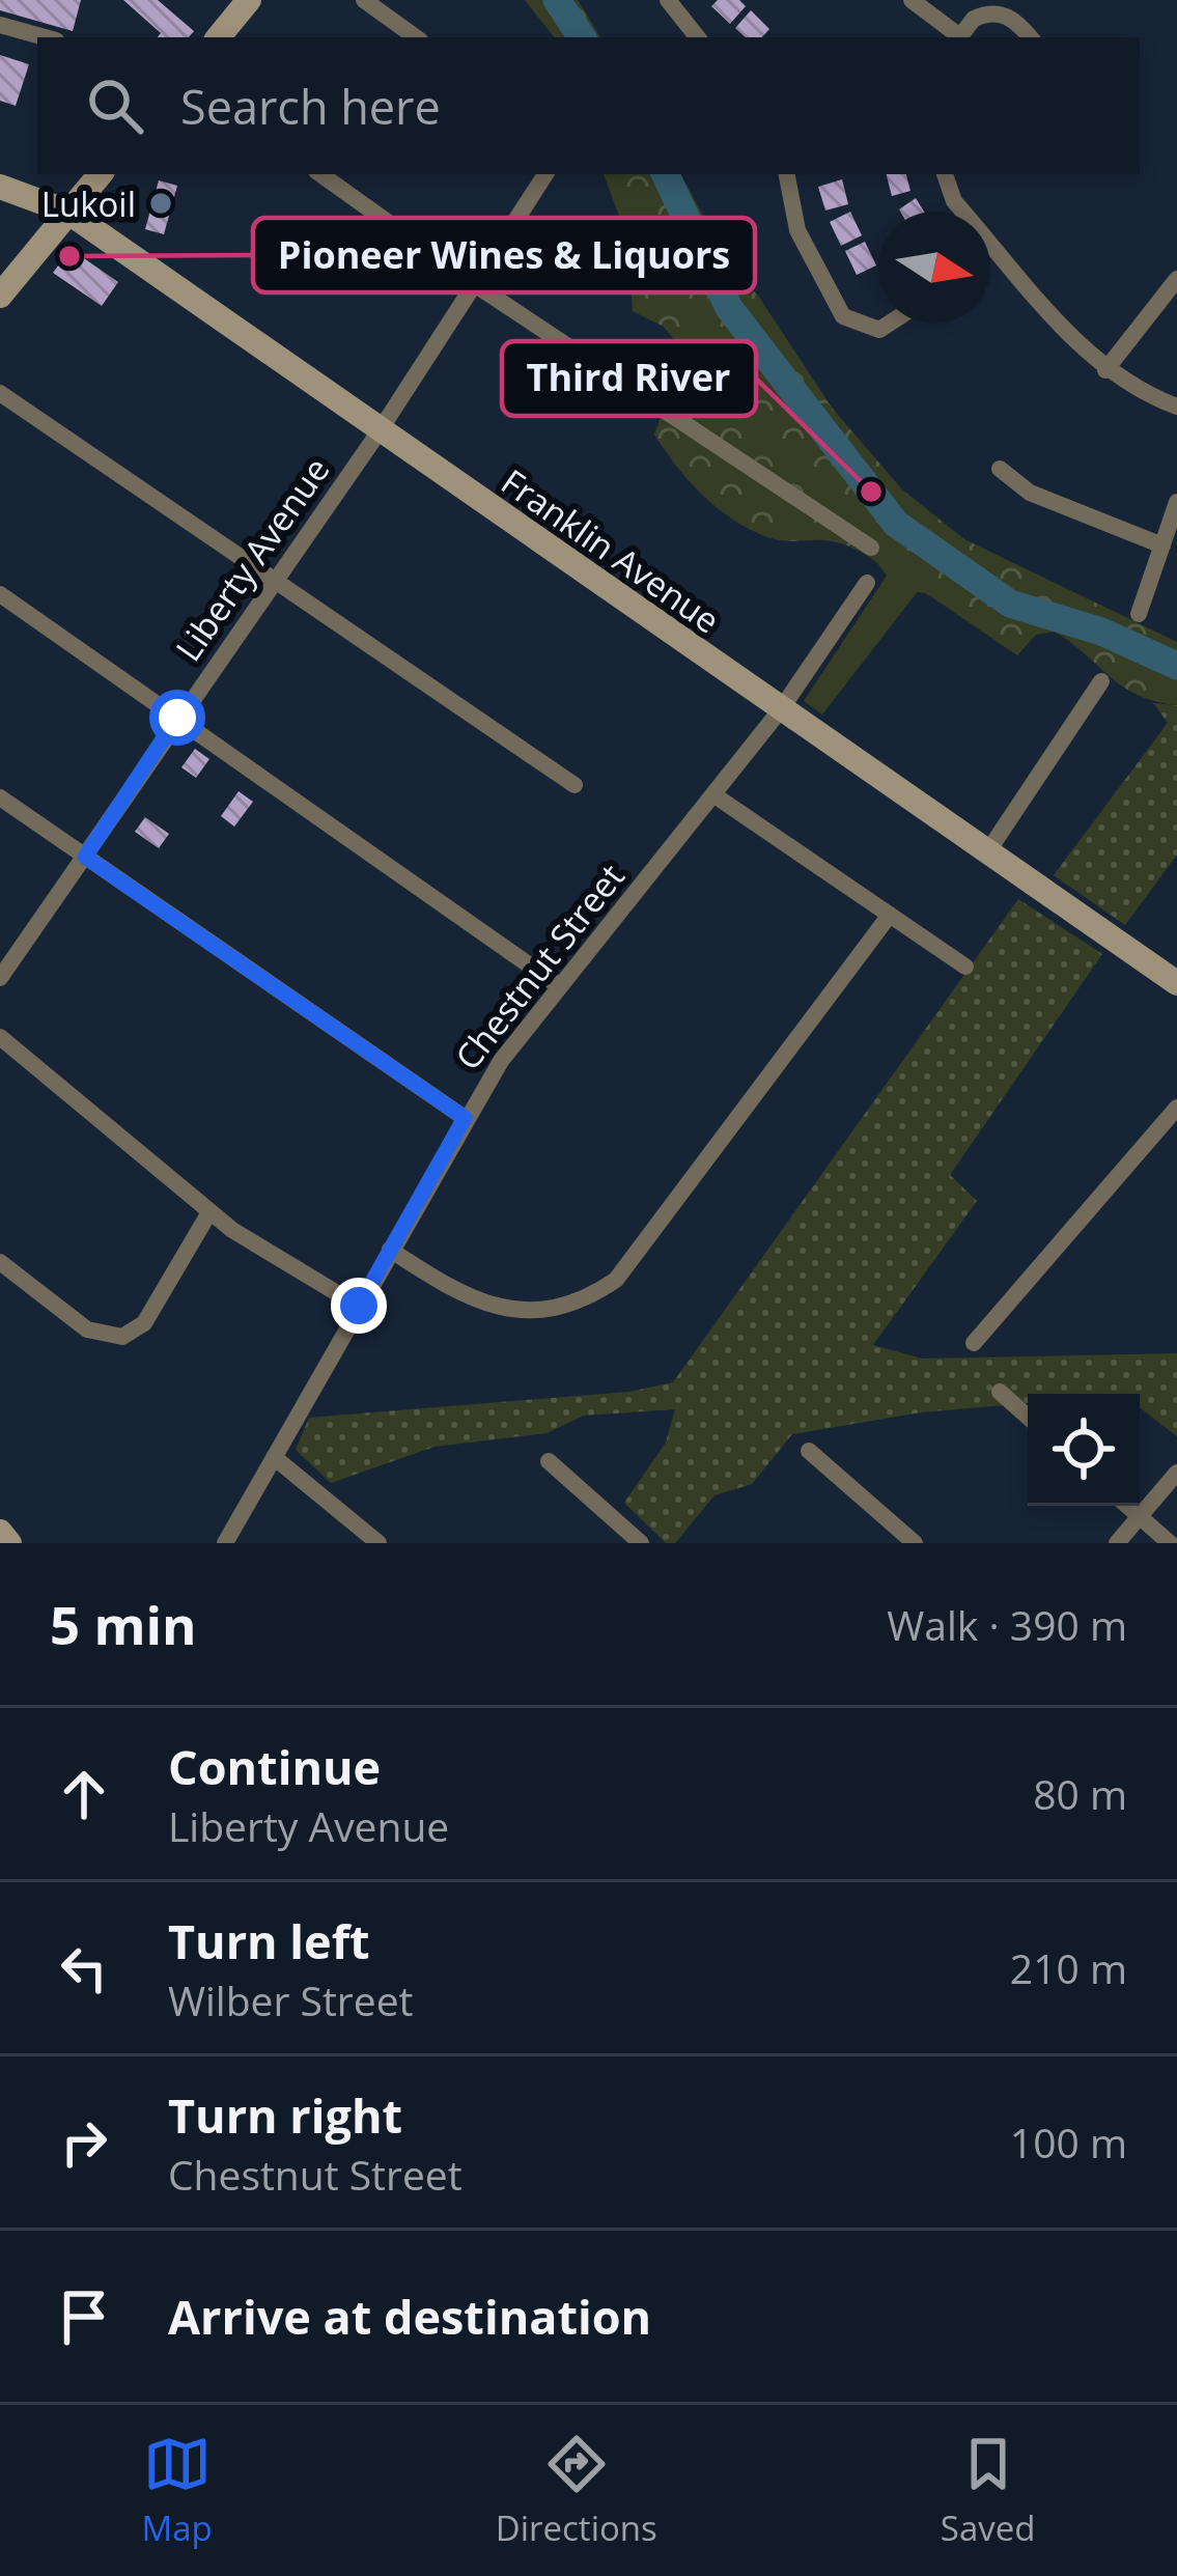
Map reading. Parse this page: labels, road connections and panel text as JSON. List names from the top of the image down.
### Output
{
  "streets": {
    "main road": ["Franklin Avenue"],
    "street": ["Liberty Avenue", "Chestnut Street"]
  },
  "crossings": [
    ["Franklin Avenue", "Liberty Avenue"],
    ["Franklin Avenue", "Chestnut Street"]
  ],
  "places": ["Lukoil", "Pioneer Wines & Liquors", "Third River"],
  "north": "right",
  "page": {
    "search": "Search here",
    "heading": ["5 min", "Walk · 390 m"],
    "list": [
      ["Continue", "Liberty Avenue", "80 m"],
      ["Turn left", "Wilber Street", "210 m"],
      ["Turn right", "Chestnut Street", "100 m"],
      "Arrive at destination"
    ],
    "nav": ["Map", "Directions", "Saved"]
  }
}
